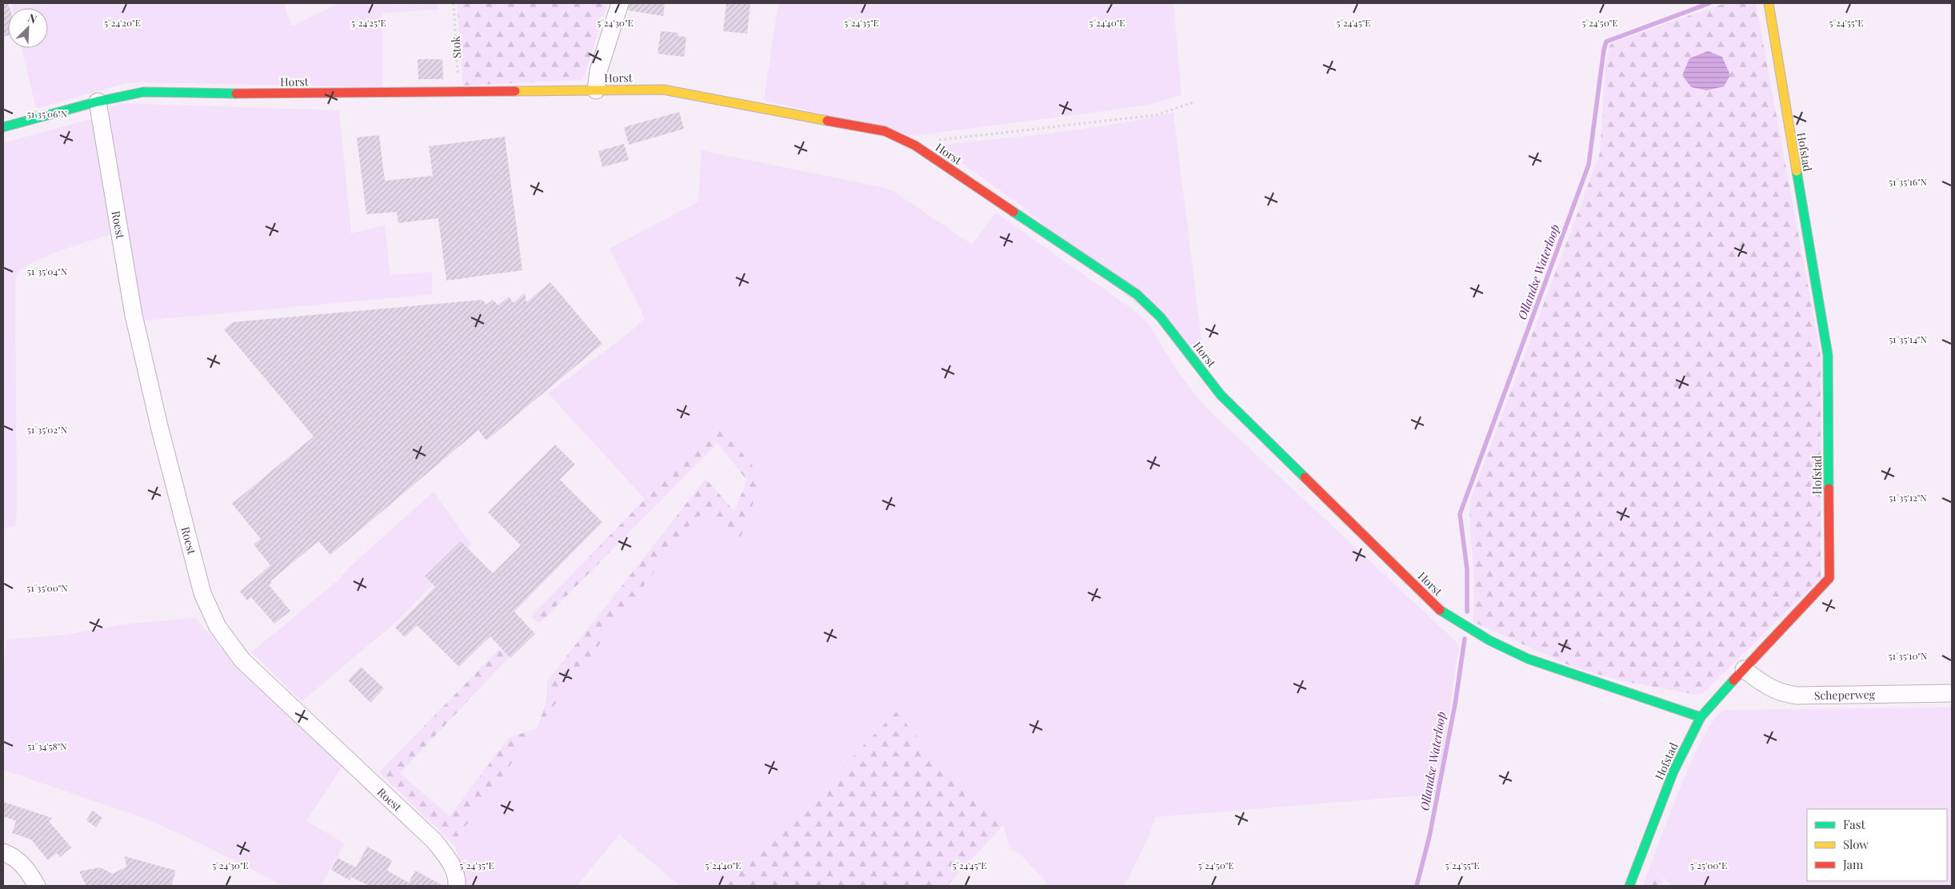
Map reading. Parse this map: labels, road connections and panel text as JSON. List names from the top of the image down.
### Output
{
  "streets": {
    "street": [
      "Horst",
      "Hofstad",
      "Roest",
      "Scheperweg"
    ],
    "path": ["Stok"]
  },
  "crossings": [
    ["Stok", "Horst"],
    ["Horst", "Hofstad"],
    ["Horst", "Roest"],
    ["Hofstad", "Scheperweg"]
  ],
  "water": ["Ollandse Waterloop"],
  "legend": ["Fast", "Slow", "Jam"],
  "north": "top right",
  "coordinates": [
    "5°24'30\"E",
    "5°24'35\"E",
    "5°24'40\"E",
    "5°24'45\"E",
    "5°24'50\"E",
    "5°24'55\"E",
    "5°24'20\"E",
    "5°24'25\"E",
    "51°35'06\"N",
    "51°35'16\"N",
    "51°35'04\"N",
    "51°35'14\"N",
    "51°35'02\"N",
    "51°35'12\"N",
    "51°35'00\"N",
    "51°35'10\"N",
    "51°34'58\"N",
    "5°25'00\"E"
  ]
}
